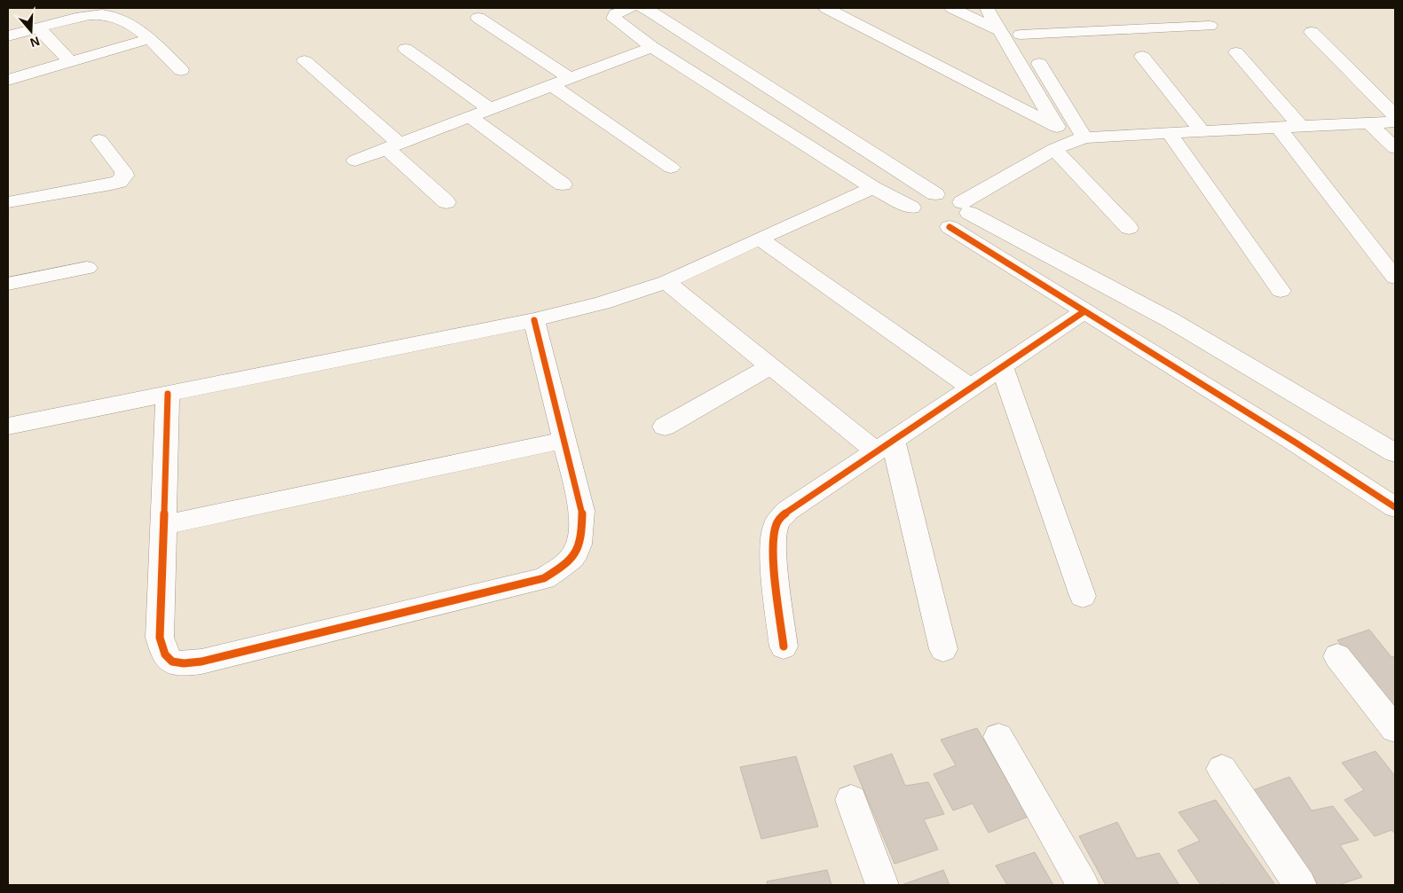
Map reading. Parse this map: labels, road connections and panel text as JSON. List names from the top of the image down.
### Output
{
  "north": "bottom"
}
